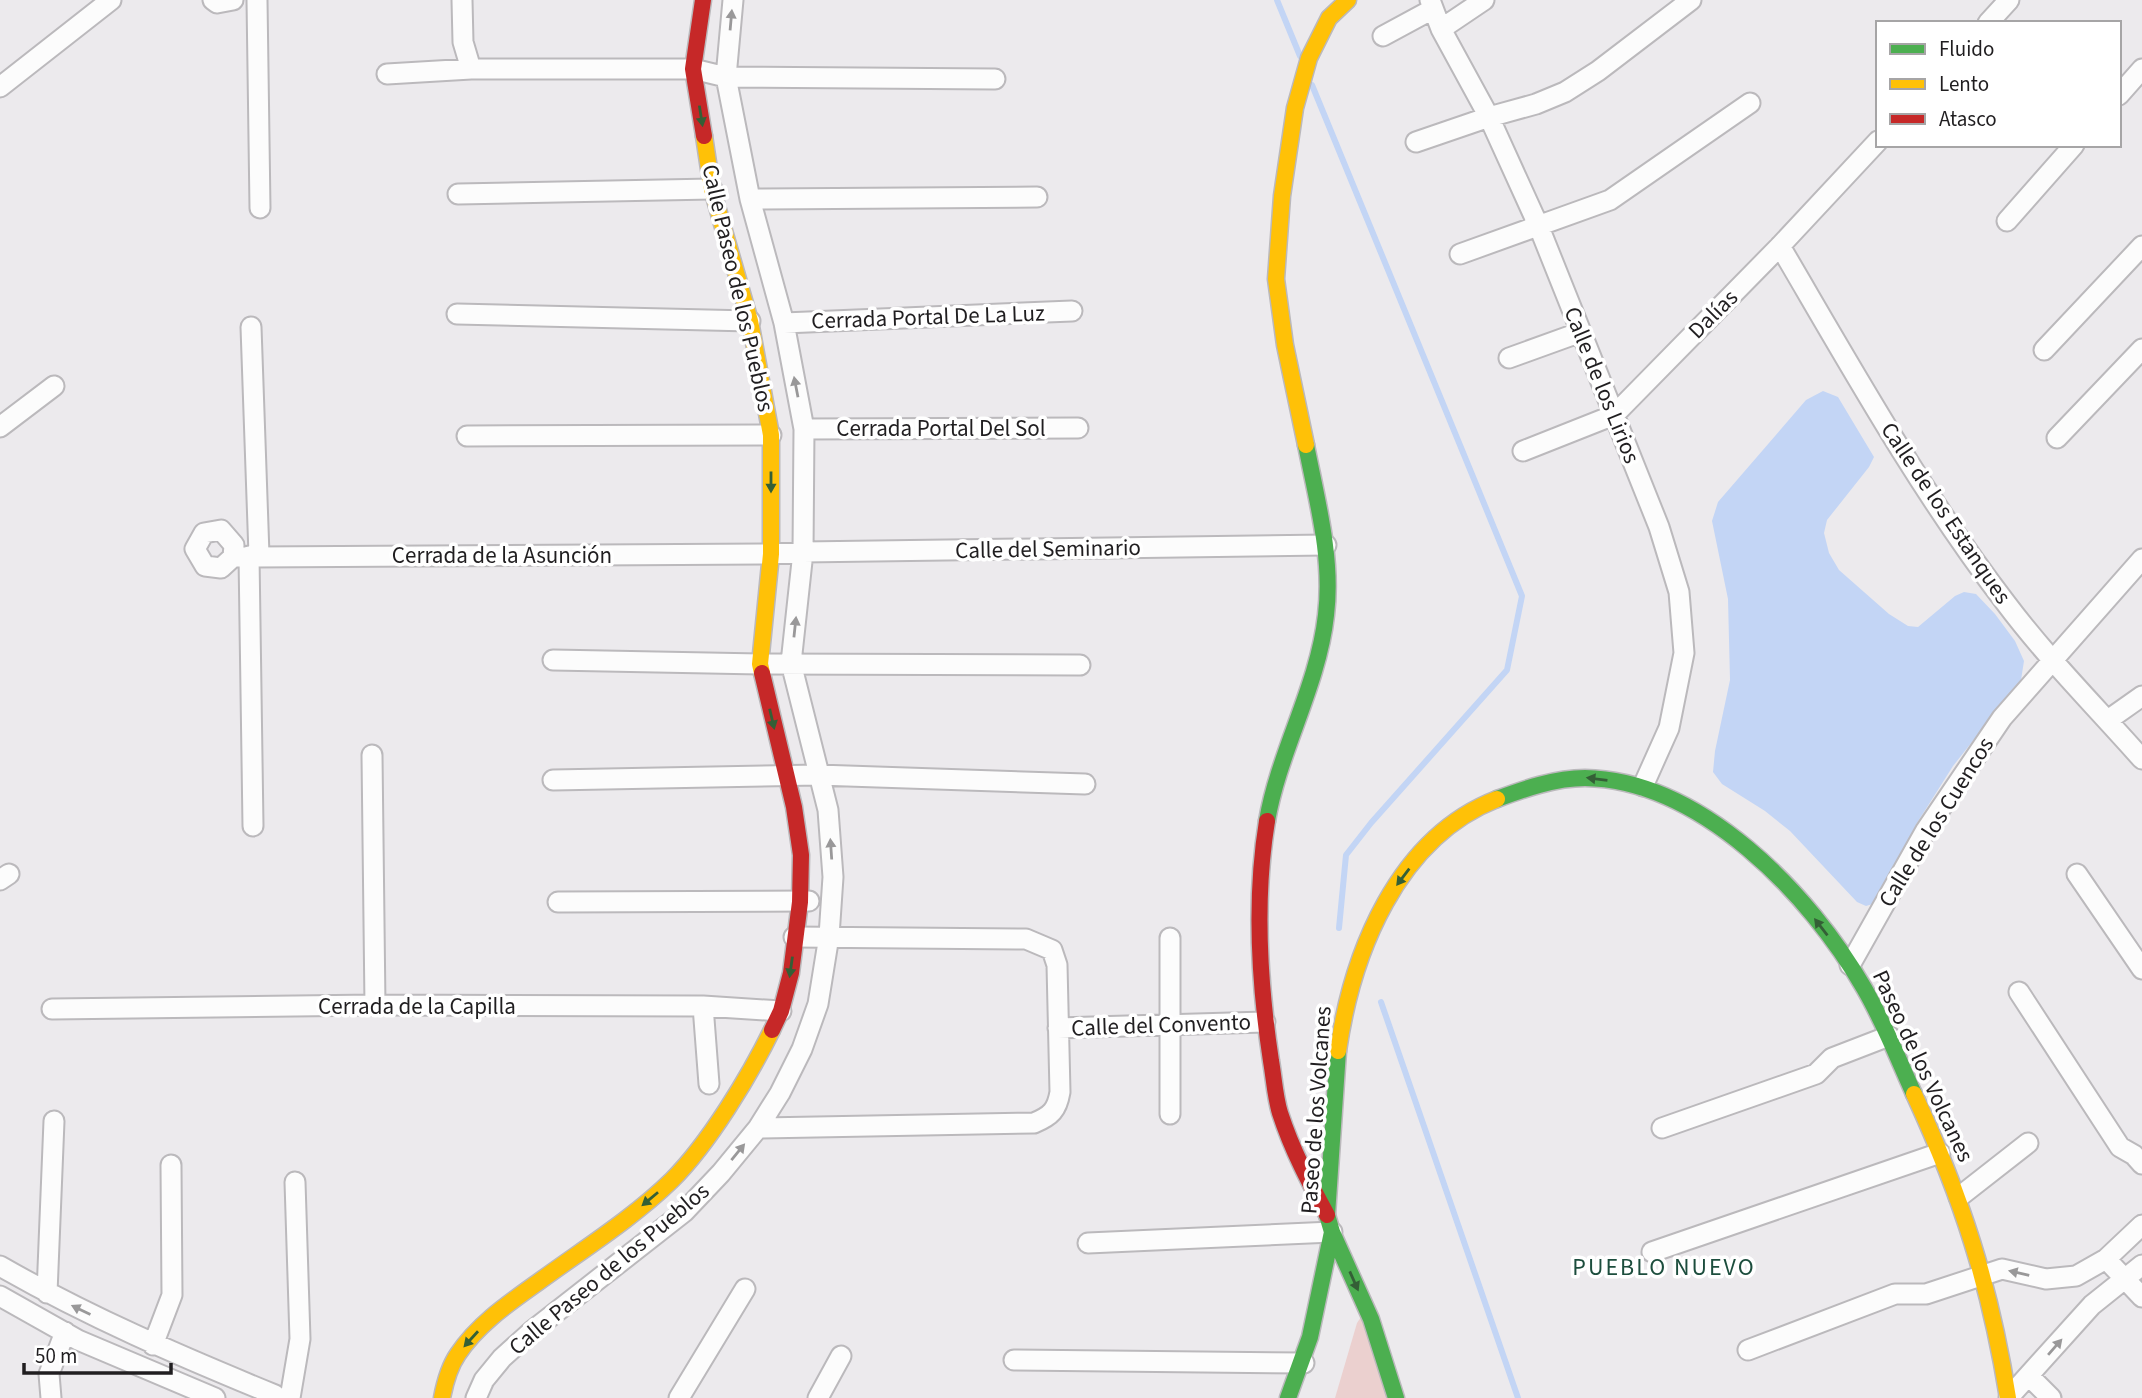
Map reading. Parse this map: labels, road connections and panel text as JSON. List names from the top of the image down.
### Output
{
  "streets": {
    "street": [
      "Calle Paseo de los Pueblos",
      "Dalías",
      "Cerrada Portal De La Luz",
      "Calle de los Lirios",
      "Cerrada Portal Del Sol",
      "Calle de los Estanques",
      "Calle del Seminario",
      "Cerrada de la Asunción",
      "Calle de los Cuencos",
      "Cerrada de la Capilla",
      "Calle del Convento",
      "Paseo de los Volcanes"
    ]
  },
  "crossings": [
    ["Calle Paseo de los Pueblos", "Cerrada Portal De La Luz"],
    ["Calle Paseo de los Pueblos", "Cerrada Portal Del Sol"],
    ["Calle Paseo de los Pueblos", "Calle del Seminario"],
    ["Calle Paseo de los Pueblos", "Cerrada de la Asunción"],
    ["Calle Paseo de los Pueblos", "Cerrada de la Capilla"],
    ["Dalías", "Calle de los Lirios"],
    ["Dalías", "Calle de los Estanques"],
    ["Calle de los Lirios", "Paseo de los Volcanes"],
    ["Calle de los Estanques", "Calle de los Cuencos"],
    ["Calle del Seminario", "Cerrada de la Asunción"],
    ["Calle de los Cuencos", "Paseo de los Volcanes"]
  ],
  "districts": ["PUEBLO NUEVO"],
  "legend": ["Fluido", "Lento", "Atasco"],
  "scale_bar": "50 m"
}
